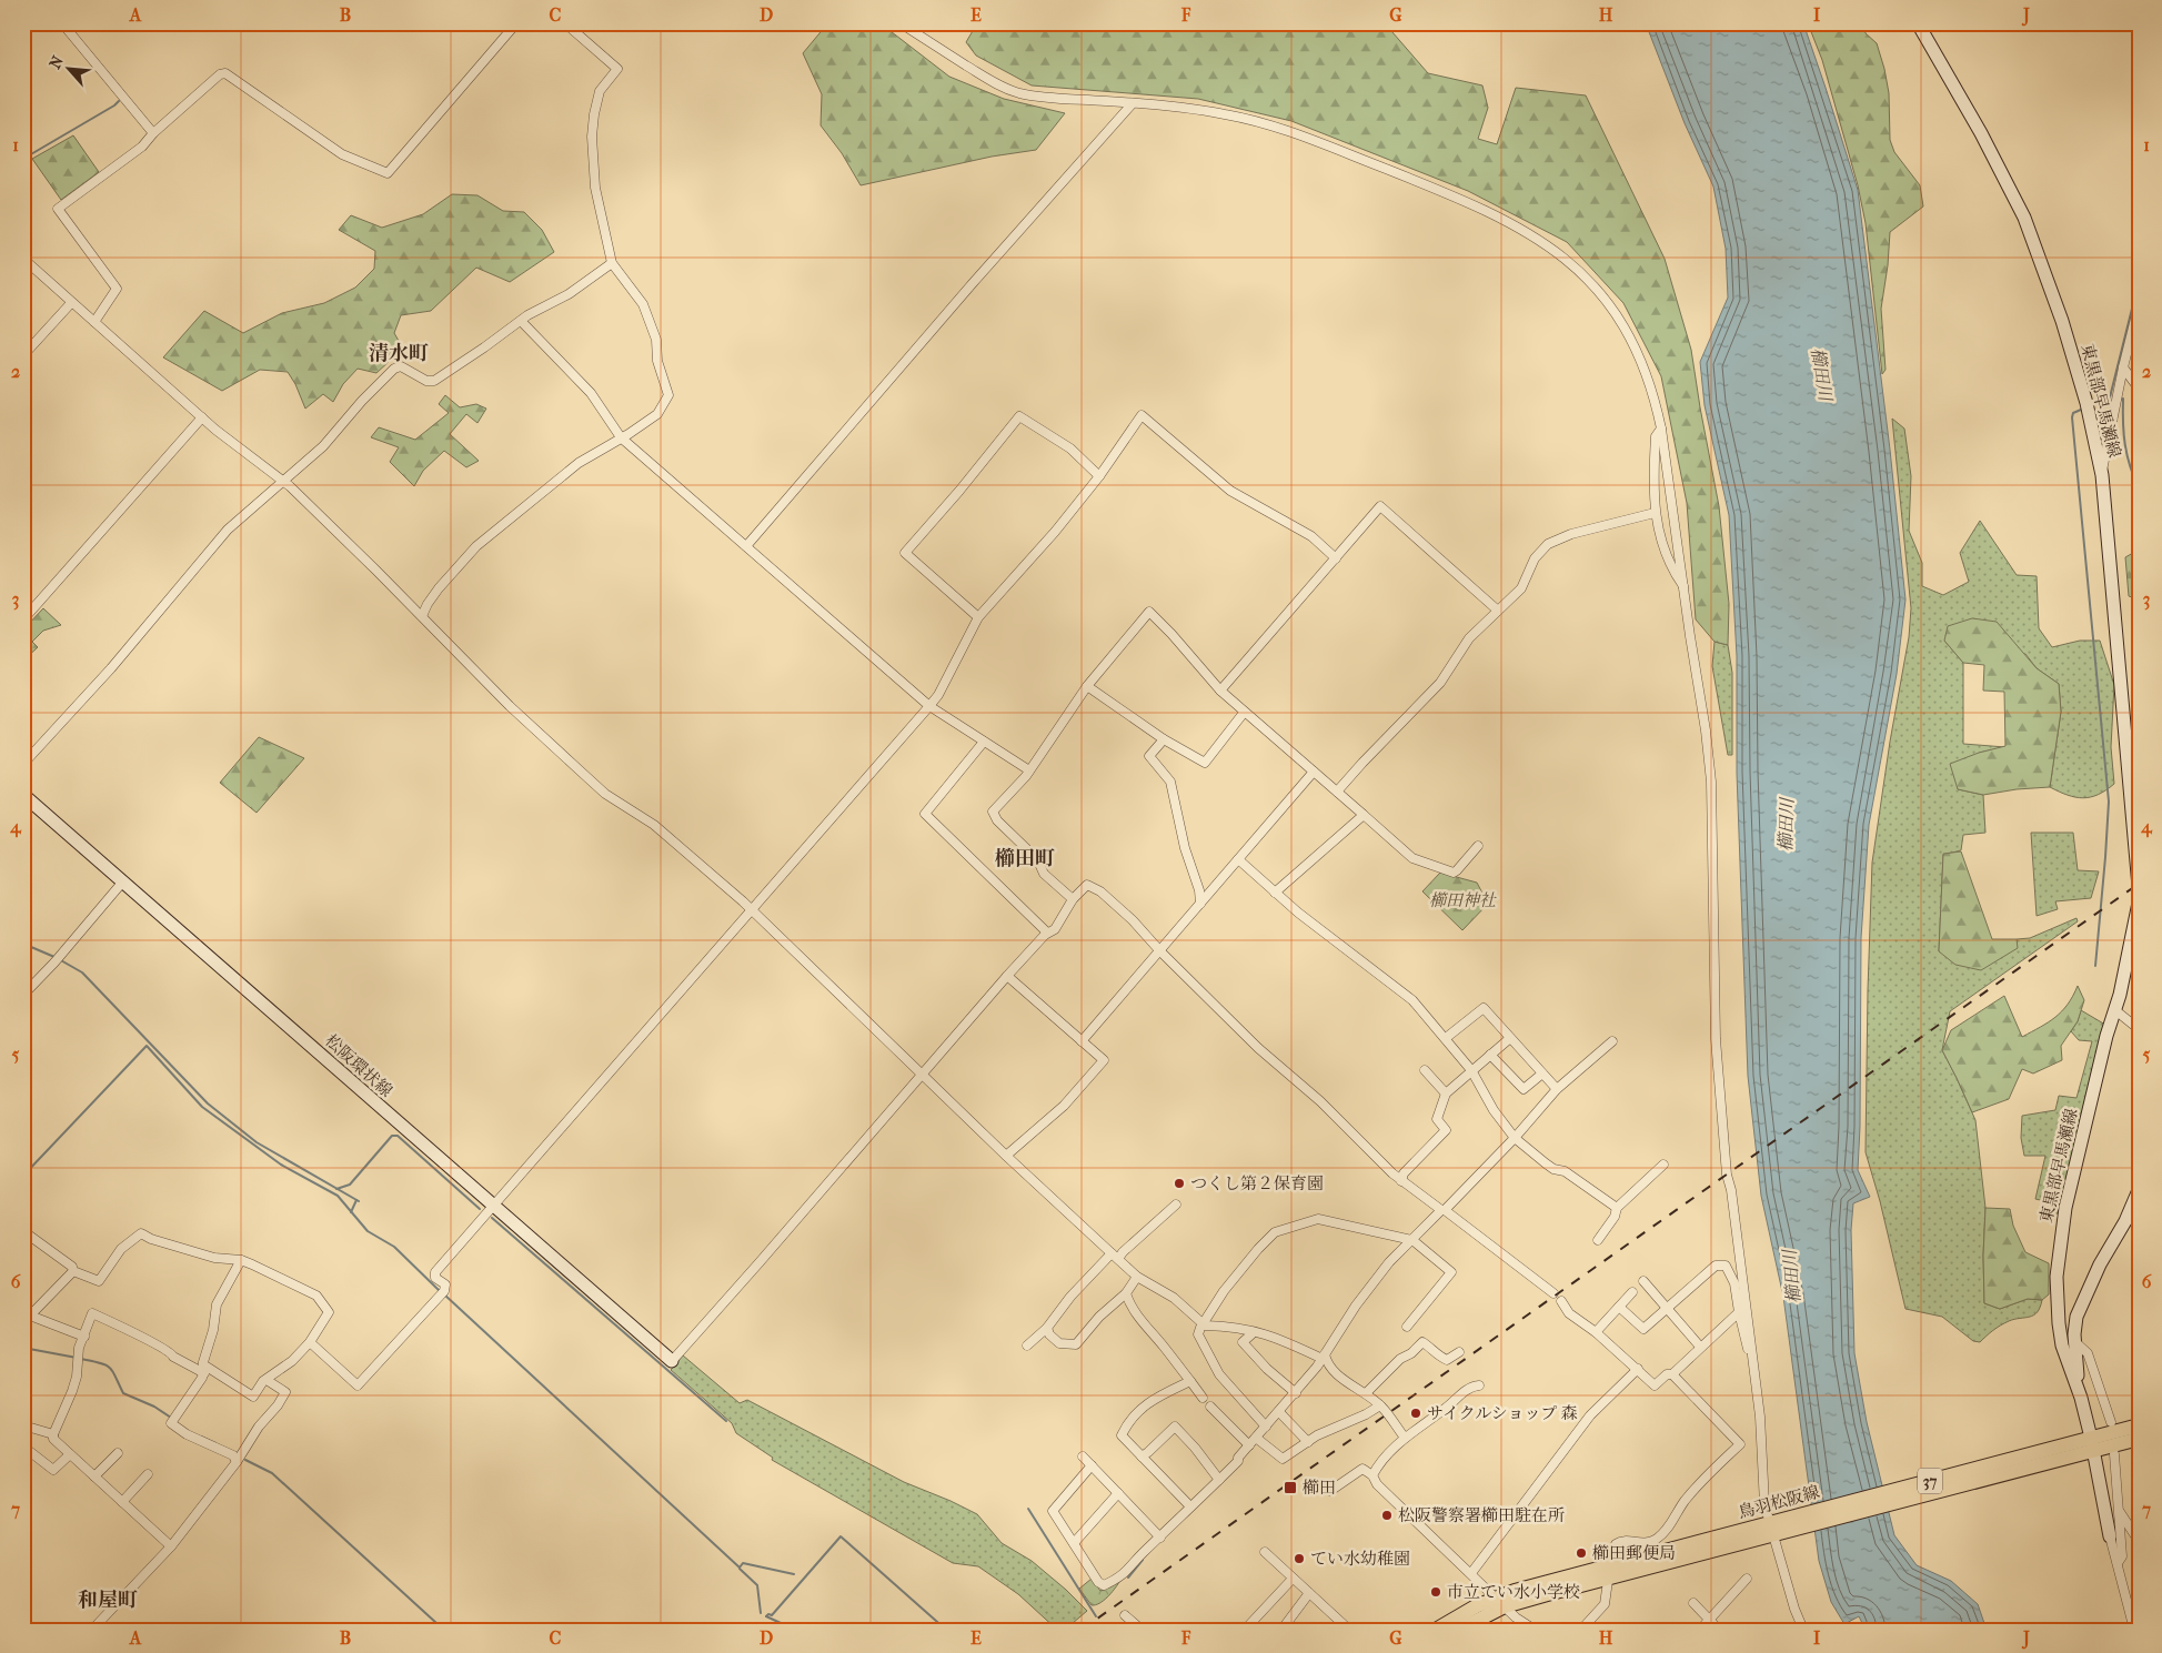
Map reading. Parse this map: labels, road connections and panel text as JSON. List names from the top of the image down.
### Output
{
  "streets": {
    "main road": [
      "東黒部早馬瀬線",
      "松阪環状線",
      "37",
      "鳥羽松阪線"
    ]
  },
  "crossings": [
    ["東黒部早馬瀬線", "鳥羽松阪線"]
  ],
  "districts": ["清水町", "櫛田町", "和屋町"],
  "water": ["櫛田川"],
  "parks": ["櫛田神社"],
  "places": {
    "other": [
      "つくし第２保育園",
      "サイクルショップ 森",
      "松阪警察署櫛田駐在所",
      "櫛田郵便局",
      "てい水幼稚園",
      "市立てい水小学校"
    ],
    "transit": ["櫛田"]
  },
  "north": "top left",
  "grid": {
    "columns": [
      "A",
      "B",
      "C",
      "D",
      "E",
      "F",
      "G",
      "H",
      "I",
      "J"
    ],
    "rows": [
      "1",
      "2",
      "3",
      "4",
      "5",
      "6",
      "7"
    ]
  }
}
